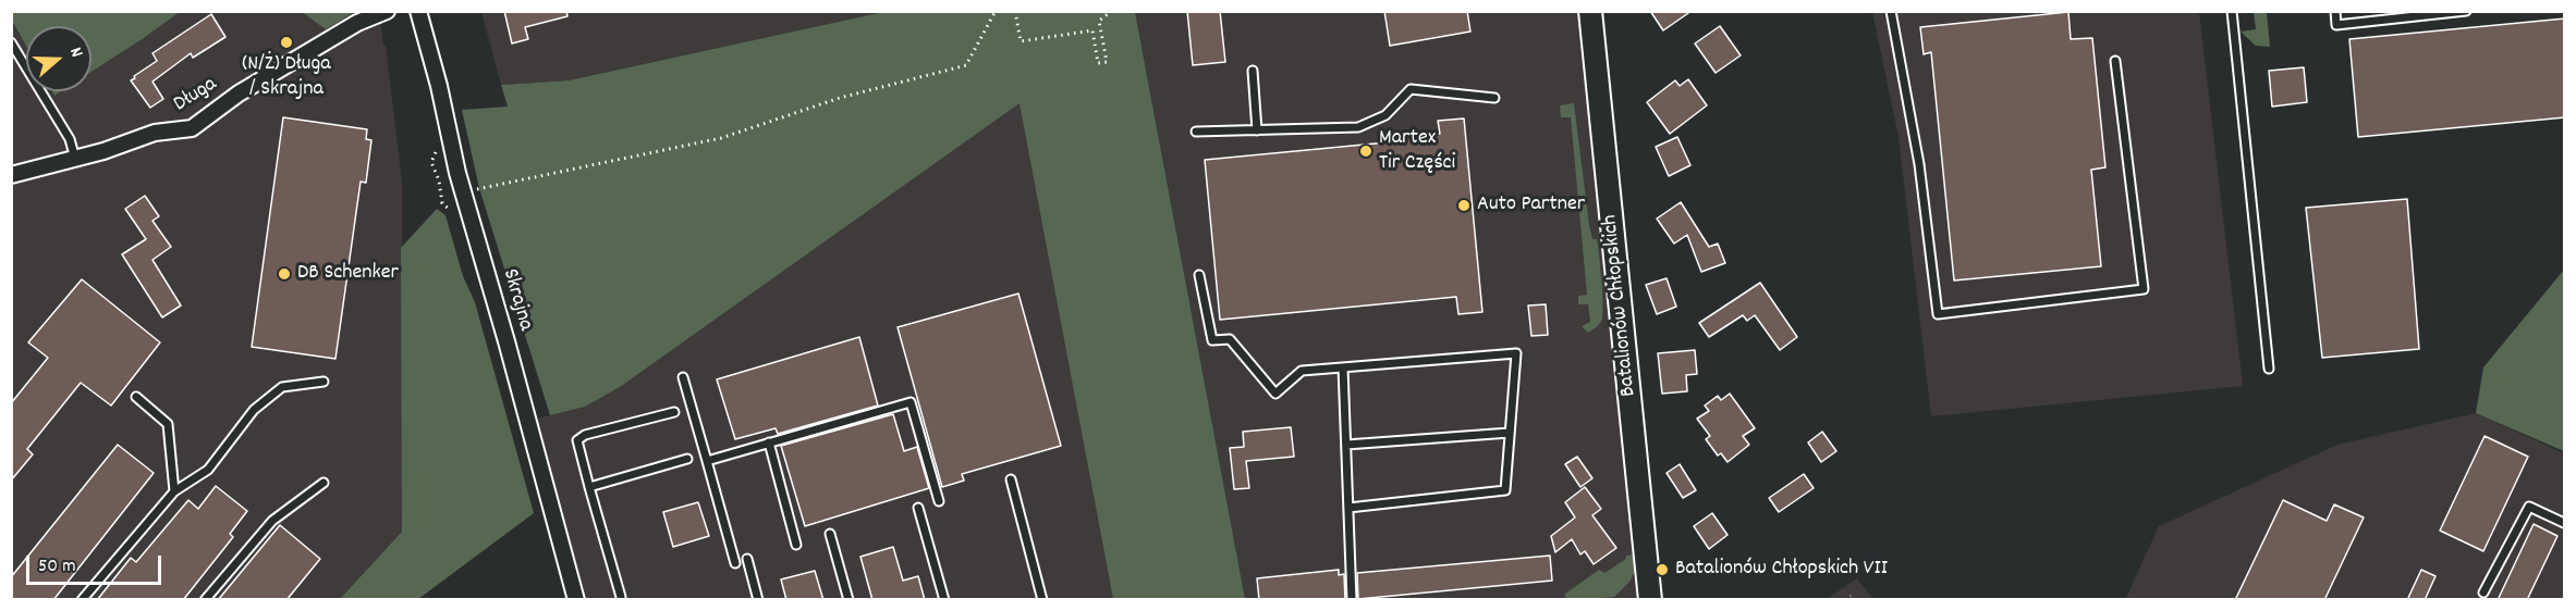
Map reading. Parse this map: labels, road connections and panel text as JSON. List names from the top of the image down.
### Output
{
  "streets": {
    "street": ["Długa", "Skrajna", "Batalionów Chłopskich"]
  },
  "places": [
    "(N/Ż) Długa / Skrajna",
    "Martex Tir Części",
    "Auto Partner",
    "DB Schenker",
    "Batalionów Chłopskich VII"
  ],
  "scale_bar": "50 m",
  "north": "right"
}
